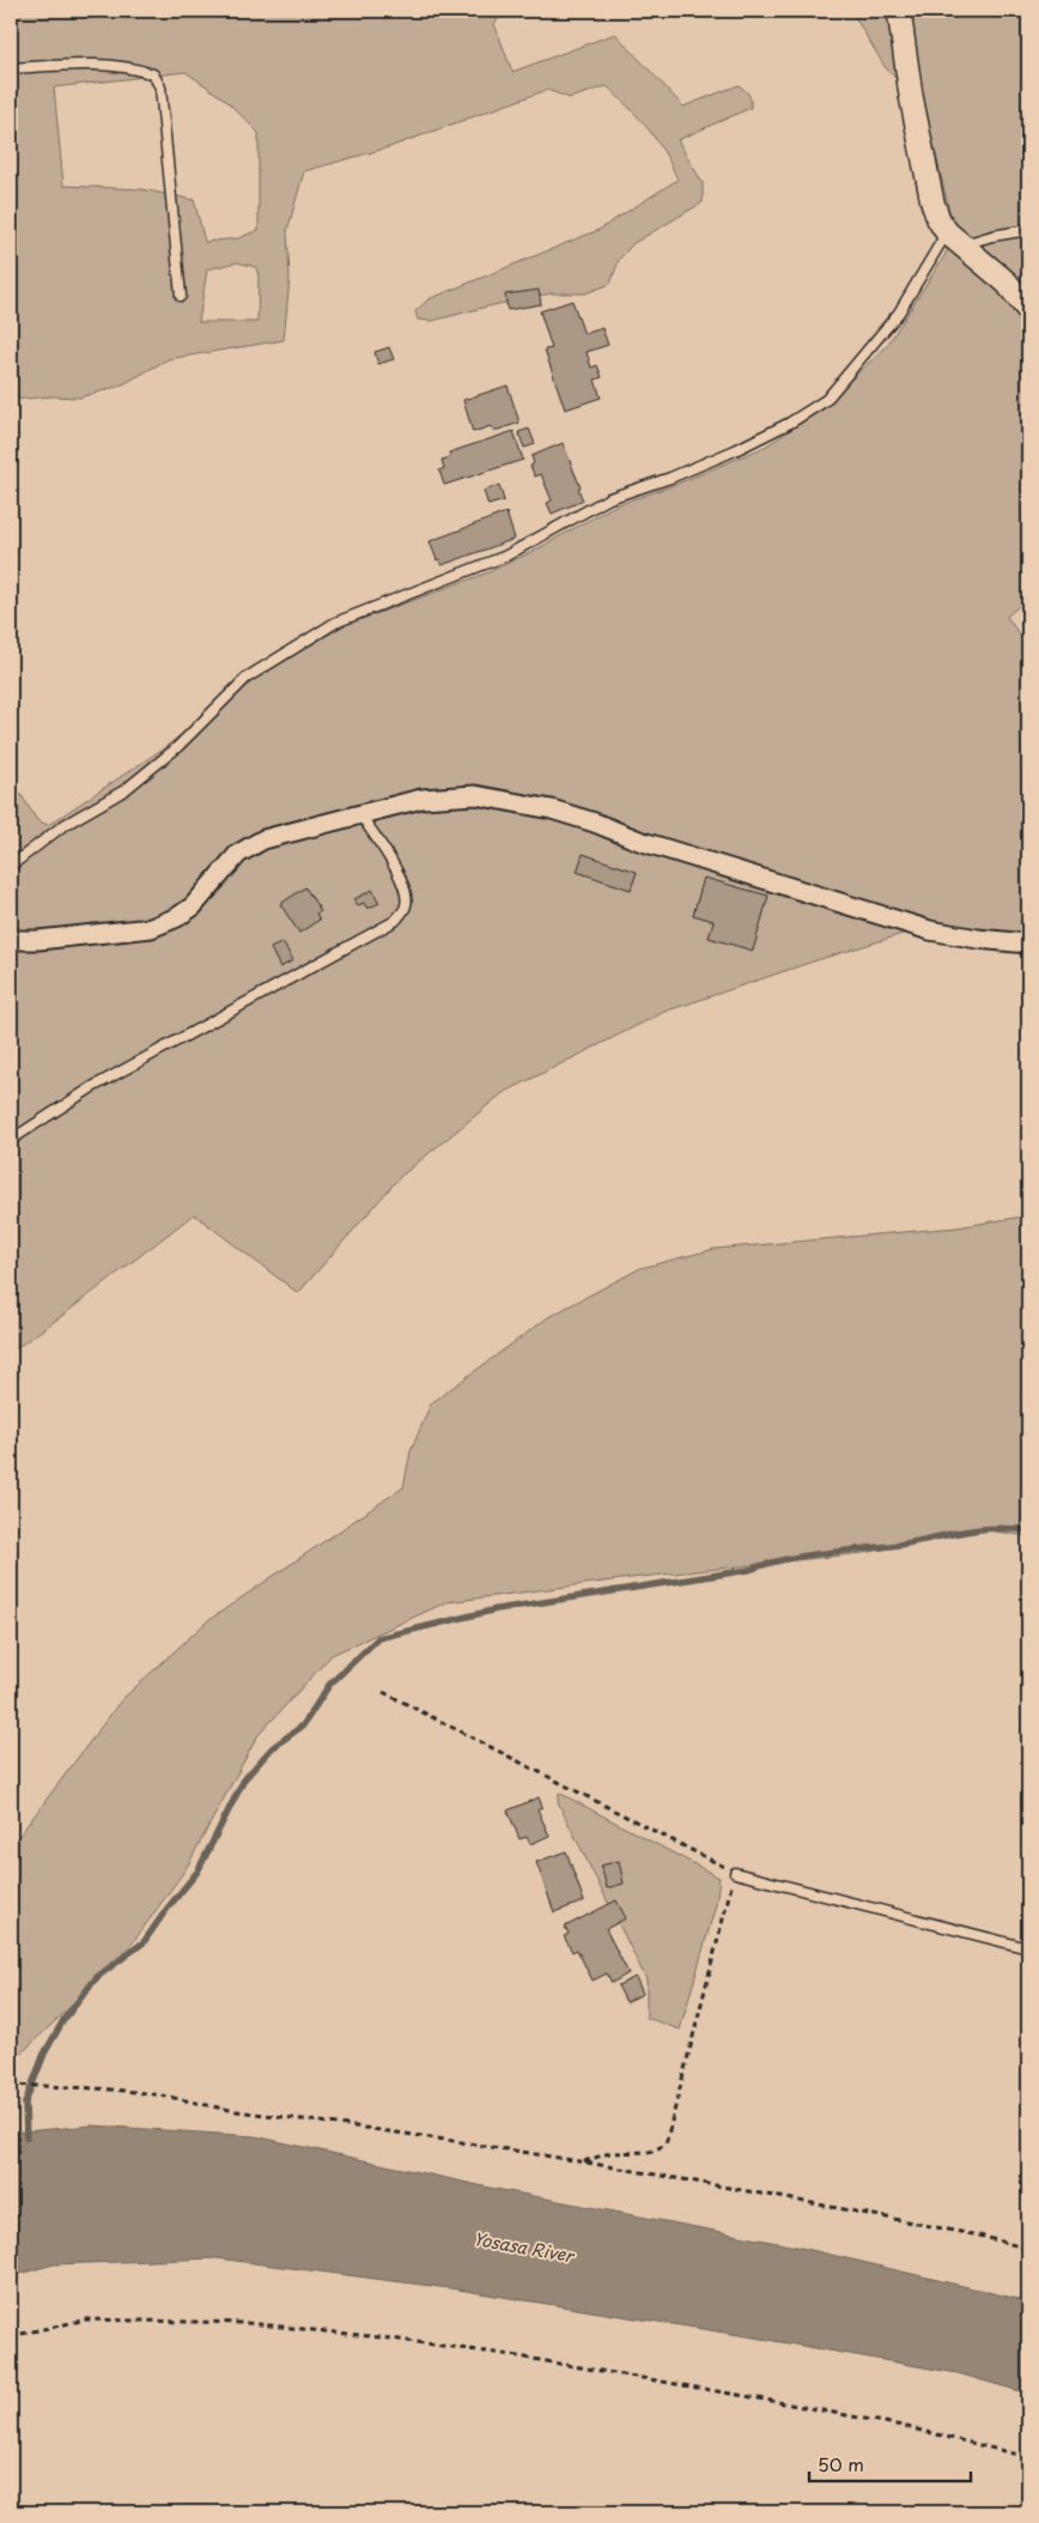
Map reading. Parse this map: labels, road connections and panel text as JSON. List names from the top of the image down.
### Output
{
  "water": ["Yosasa River"],
  "scale_bar": "50 m"
}
